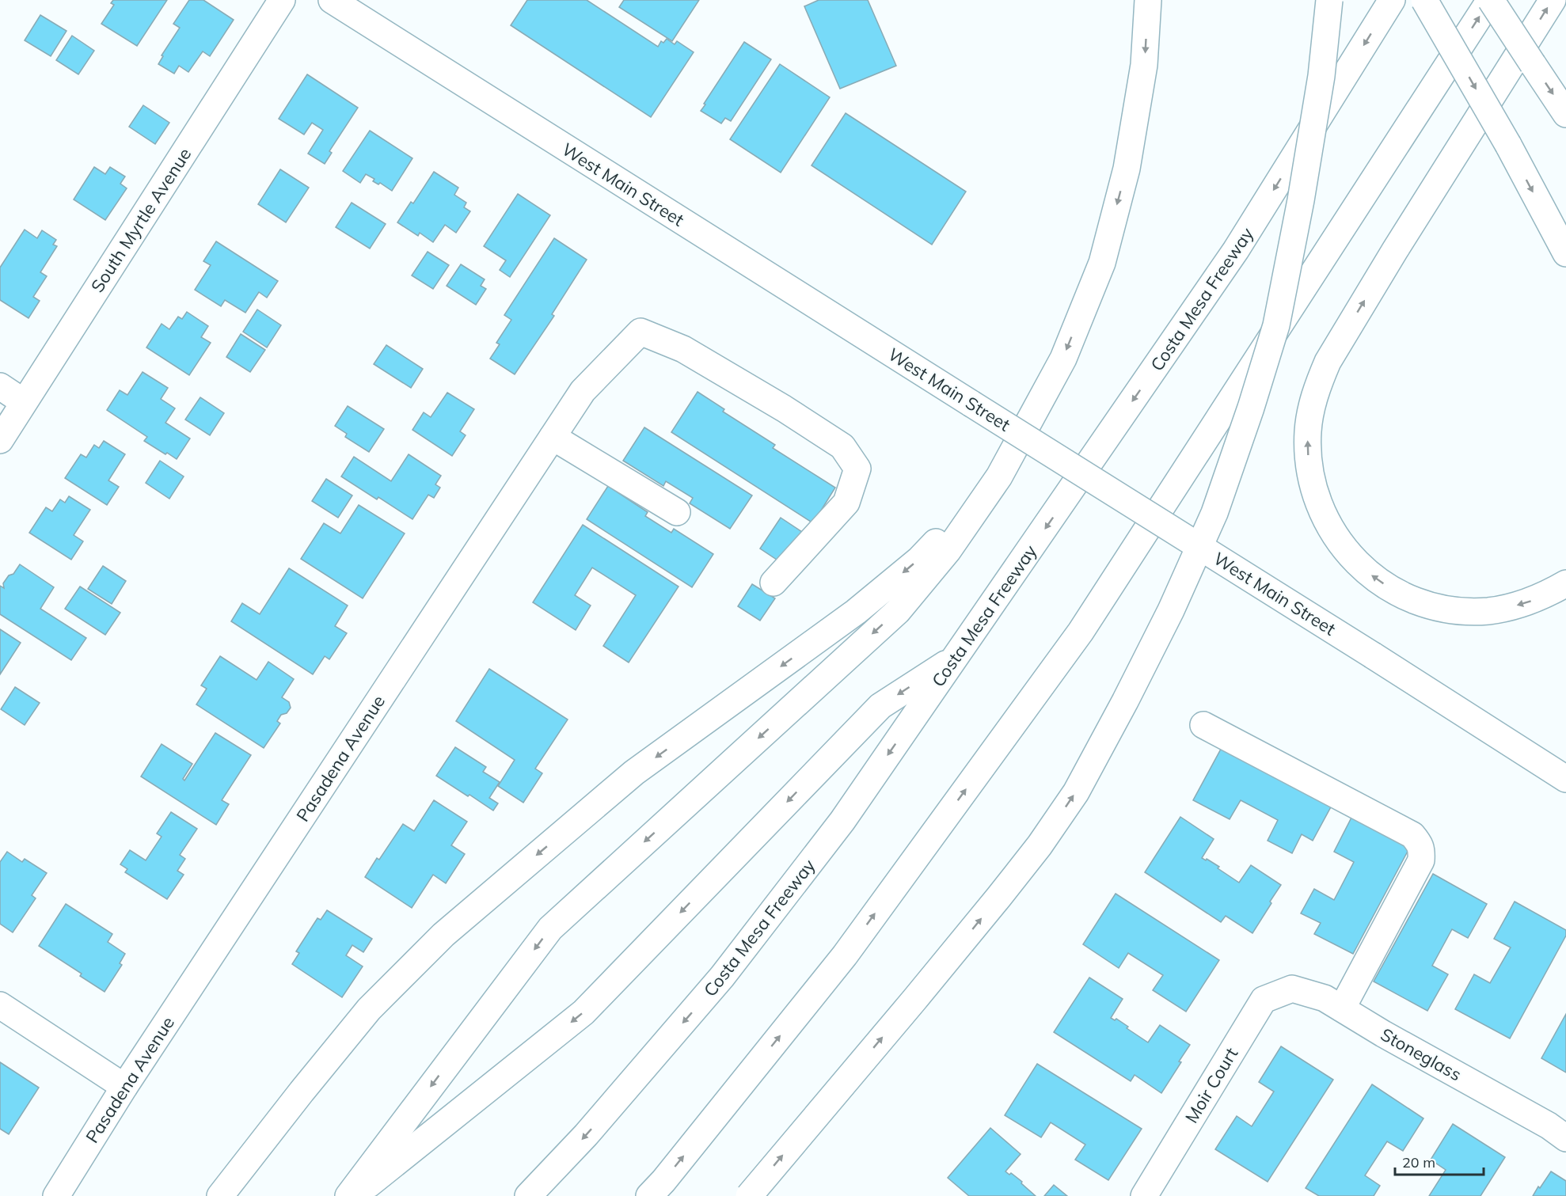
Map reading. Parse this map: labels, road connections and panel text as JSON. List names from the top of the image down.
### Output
{
  "streets": {
    "main road": [
      "West Main Street",
      "South Myrtle Avenue",
      "Costa Mesa Freeway",
      "Pasadena Avenue",
      "Stoneglass",
      "Moir Court"
    ]
  },
  "crossings": [
    ["Stoneglass", "Moir Court"]
  ],
  "scale_bar": "20 m"
}
